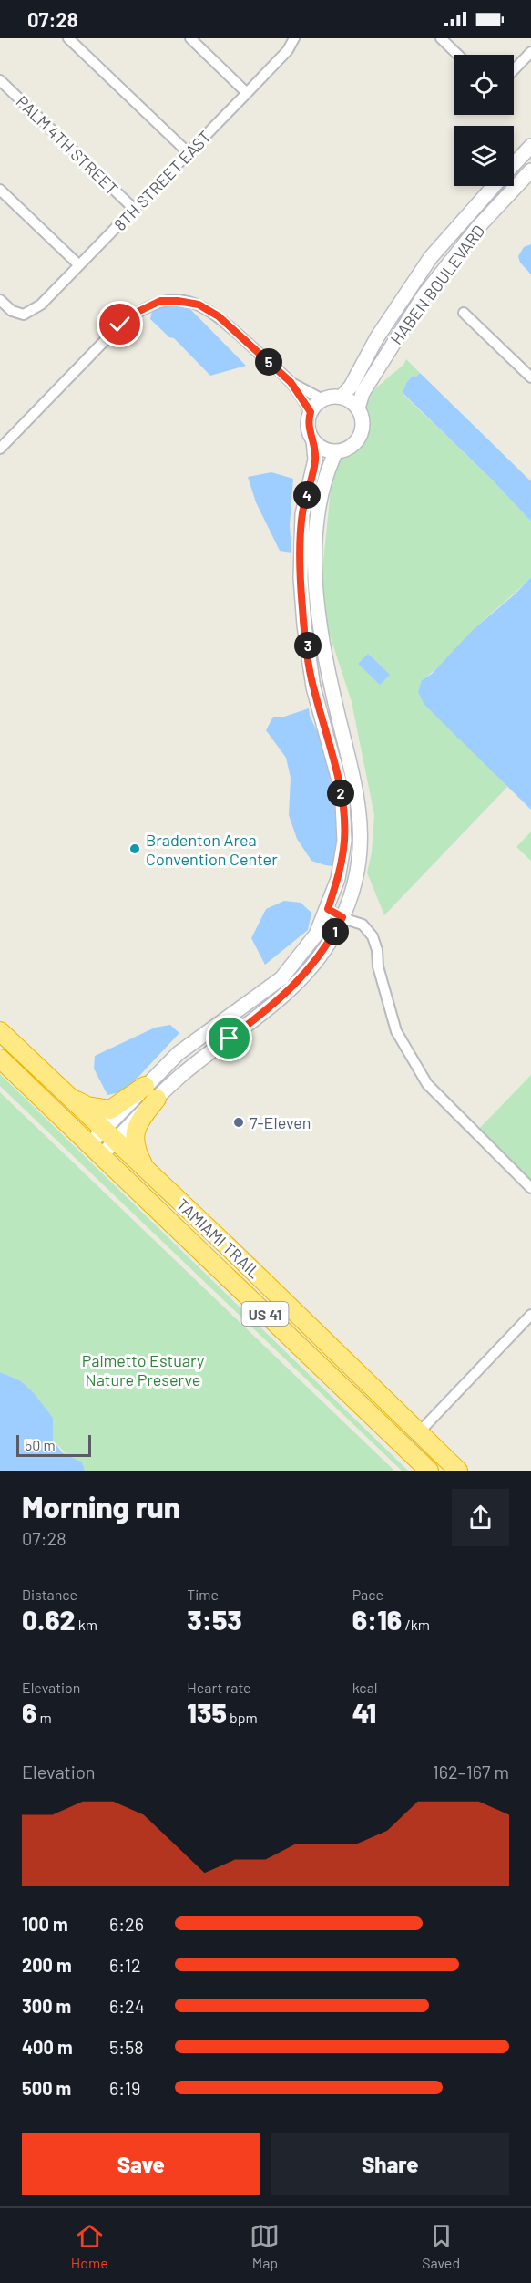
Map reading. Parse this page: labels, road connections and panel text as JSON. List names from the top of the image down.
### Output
{
  "streets": {
    "highway": ["TAMIAMI TRAIL", "US 41"],
    "street": ["PALM 4TH STREET", "8TH STREET EAST", "HABEN BOULEVARD"]
  },
  "crossings": [
    ["PALM 4TH STREET", "8TH STREET EAST"]
  ],
  "parks": ["Palmetto Estuary Nature Preserve"],
  "places": ["Bradenton Area Convention Center", "7-Eleven"],
  "scale_bar": "50 m",
  "page": {
    "status": "07:28",
    "pins": [
      "5",
      "4",
      "3",
      "2",
      "1"
    ],
    "scale": "50 m",
    "heading": ["Morning run", "07:28"],
    "stats": [
      ["Distance", "0.62 km"],
      ["Time", "3:53"],
      ["Pace", "6:16 /km"],
      ["Elevation", "6 m"],
      ["Heart rate", "135 bpm"],
      ["kcal", "41"]
    ],
    "chart": ["Elevation", "162–167 m"],
    "list": [
      {
        "name": "100 m",
        "note": "6:26"
      },
      {
        "name": "200 m",
        "note": "6:12"
      },
      {
        "name": "300 m",
        "note": "6:24"
      },
      {
        "name": "400 m",
        "note": "5:58"
      },
      {
        "name": "500 m",
        "note": "6:19"
      }
    ],
    "buttons": ["Save", "Share"],
    "tabs": ["Home", "Map", "Saved"]
  }
}
